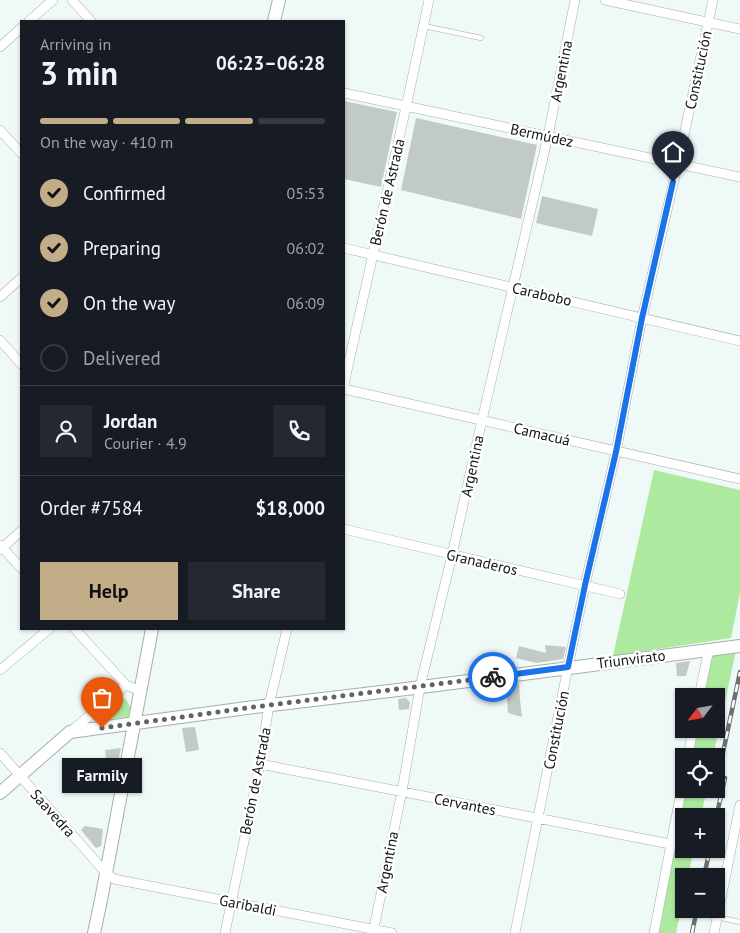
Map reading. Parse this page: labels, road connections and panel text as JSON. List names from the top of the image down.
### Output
{
  "streets": {
    "street": [
      "Constitución",
      "Argentina",
      "Bermúdez",
      "Berón de Astrada",
      "Carabobo",
      "Camacuá",
      "Granaderos",
      "Triunvirato",
      "Cervantes",
      "Saavedra",
      "Garibaldi"
    ]
  },
  "crossings": [
    ["Constitución", "Bermúdez"],
    ["Constitución", "Carabobo"],
    ["Constitución", "Camacuá"],
    ["Constitución", "Granaderos"],
    ["Constitución", "Triunvirato"],
    ["Constitución", "Cervantes"],
    ["Argentina", "Bermúdez"],
    ["Argentina", "Carabobo"],
    ["Argentina", "Camacuá"],
    ["Argentina", "Granaderos"],
    ["Argentina", "Triunvirato"],
    ["Argentina", "Cervantes"],
    ["Argentina", "Garibaldi"],
    ["Bermúdez", "Berón de Astrada"],
    ["Berón de Astrada", "Carabobo"],
    ["Berón de Astrada", "Triunvirato"],
    ["Berón de Astrada", "Cervantes"],
    ["Berón de Astrada", "Garibaldi"],
    ["Saavedra", "Garibaldi"]
  ],
  "places": ["Farmily"],
  "north": "bottom left",
  "page": {
    "heading": ["3 min", "Arriving in", "06:23–06:28"],
    "panel": [
      "Jordan",
      "Courier · 4.9",
      "Order #7584",
      "$18,000"
    ],
    "bar": "On the way · 410 m",
    "list": [
      ["Confirmed", "05:53"],
      ["Preparing", "06:02"],
      ["On the way", "06:09"],
      "Delivered"
    ],
    "buttons": ["Help", "Share"],
    "map_buttons": ["+", "−"],
    "bubble": "Farmily"
  }
}
